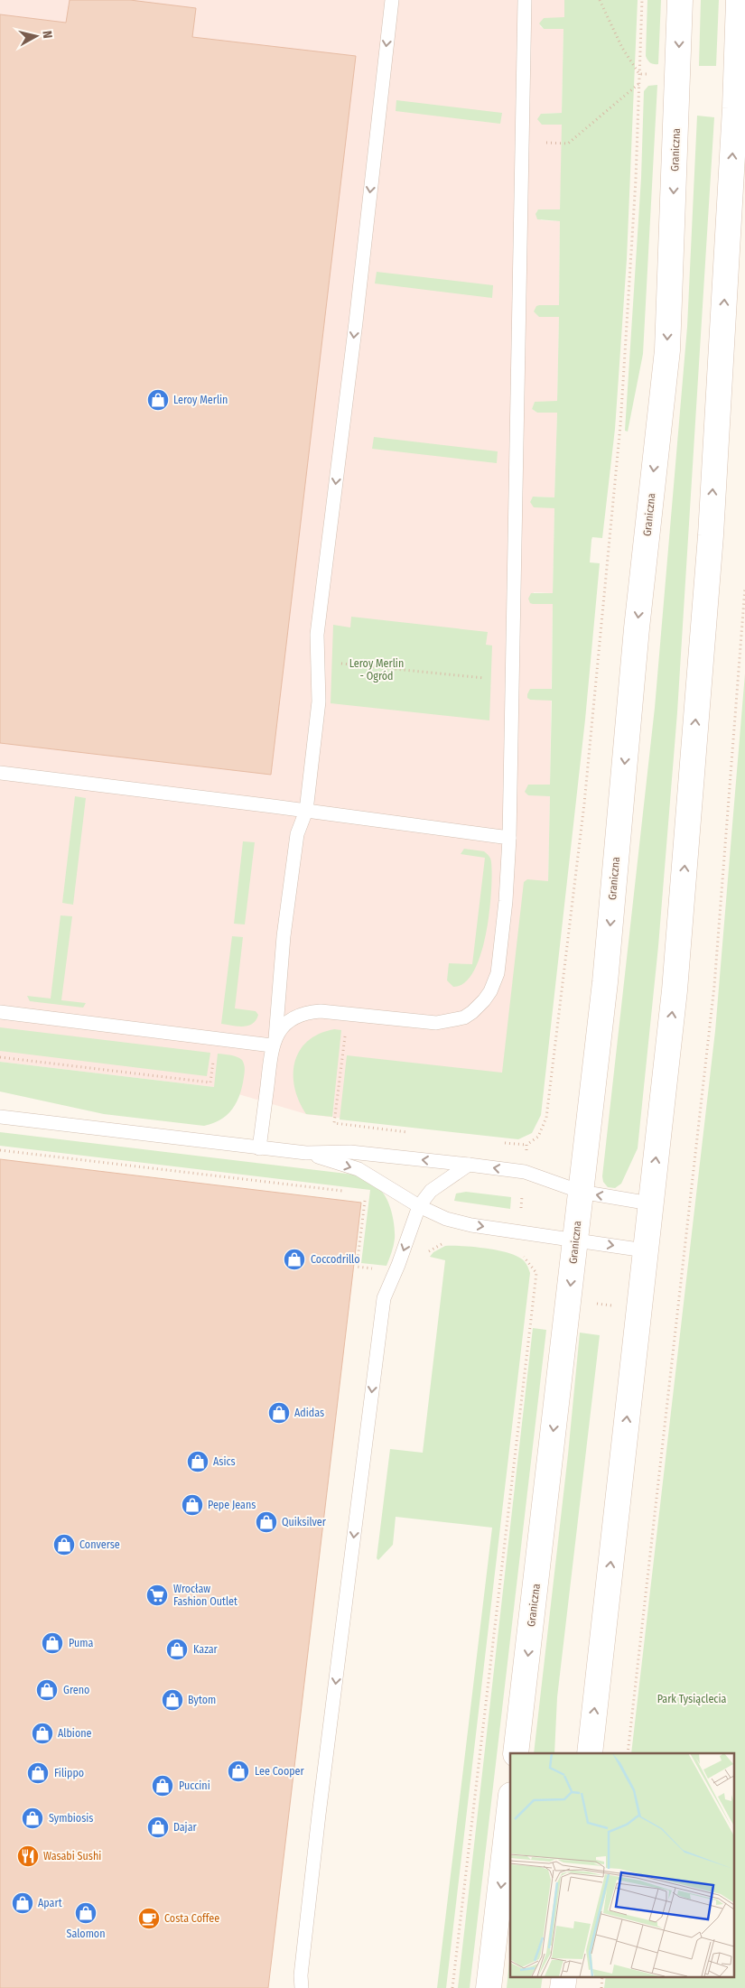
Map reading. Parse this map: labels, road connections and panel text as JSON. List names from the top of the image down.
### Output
{
  "streets": {
    "main road": ["Graniczna"]
  },
  "parks": ["Leroy Merlin - Ogród", "Park Tysiąclecia"],
  "places": {
    "shop": [
      "Leroy Merlin",
      "Coccodrillo",
      "Adidas",
      "Asics",
      "Pepe Jeans",
      "Quiksilver",
      "Converse",
      "Puma",
      "Kazar",
      "Greno",
      "Bytom",
      "Albione",
      "Lee Cooper",
      "Filippo",
      "Puccini",
      "Symbiosis",
      "Dajar",
      "Apart",
      "Salomon"
    ],
    "supermarket": ["Wrocław Fashion Outlet"],
    "restaurant": ["Wasabi Sushi"],
    "cafe": ["Costa Coffee"]
  },
  "north": "right"
}
